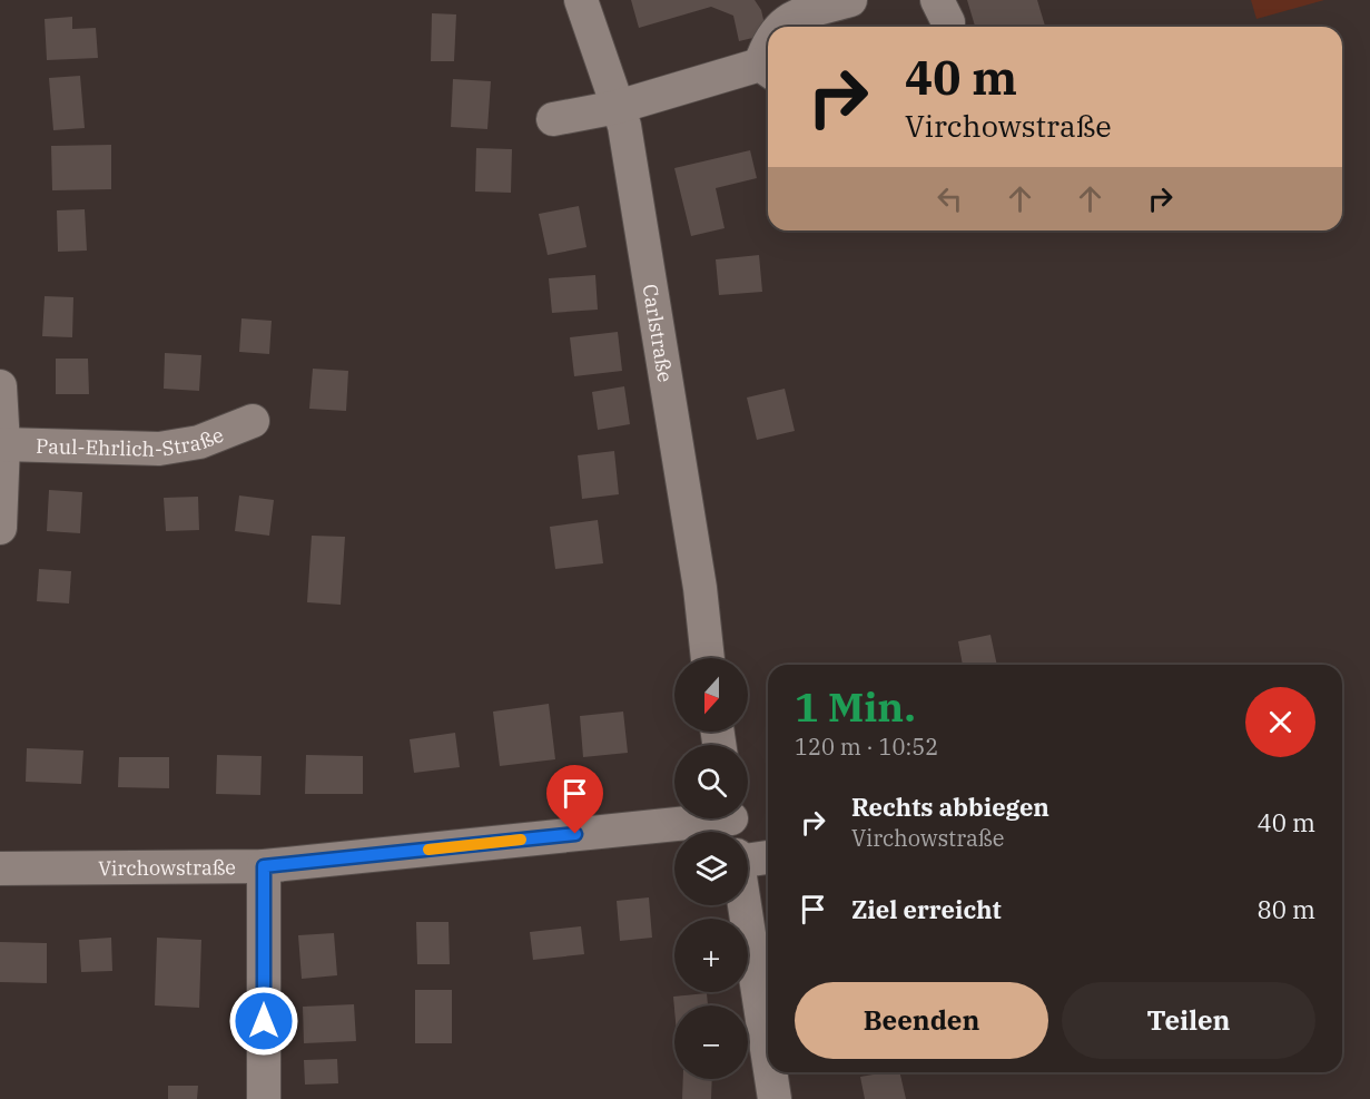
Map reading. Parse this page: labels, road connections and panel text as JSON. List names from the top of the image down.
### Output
{
  "streets": {
    "street": ["Carlstraße", "Paul-Ehrlich-Straße", "Virchowstraße"]
  },
  "north": "bottom",
  "page": {
    "turn": ["40 m", "Virchowstraße"],
    "map_buttons": ["+", "−"],
    "heading": ["1 Min.", "120 m · 10:52"],
    "list": [
      {
        "name": "Rechts abbiegen",
        "note": "Virchowstraße",
        "value": "40 m"
      },
      {
        "name": "Ziel erreicht",
        "value": "80 m"
      }
    ],
    "buttons": ["Beenden", "Teilen"]
  }
}
